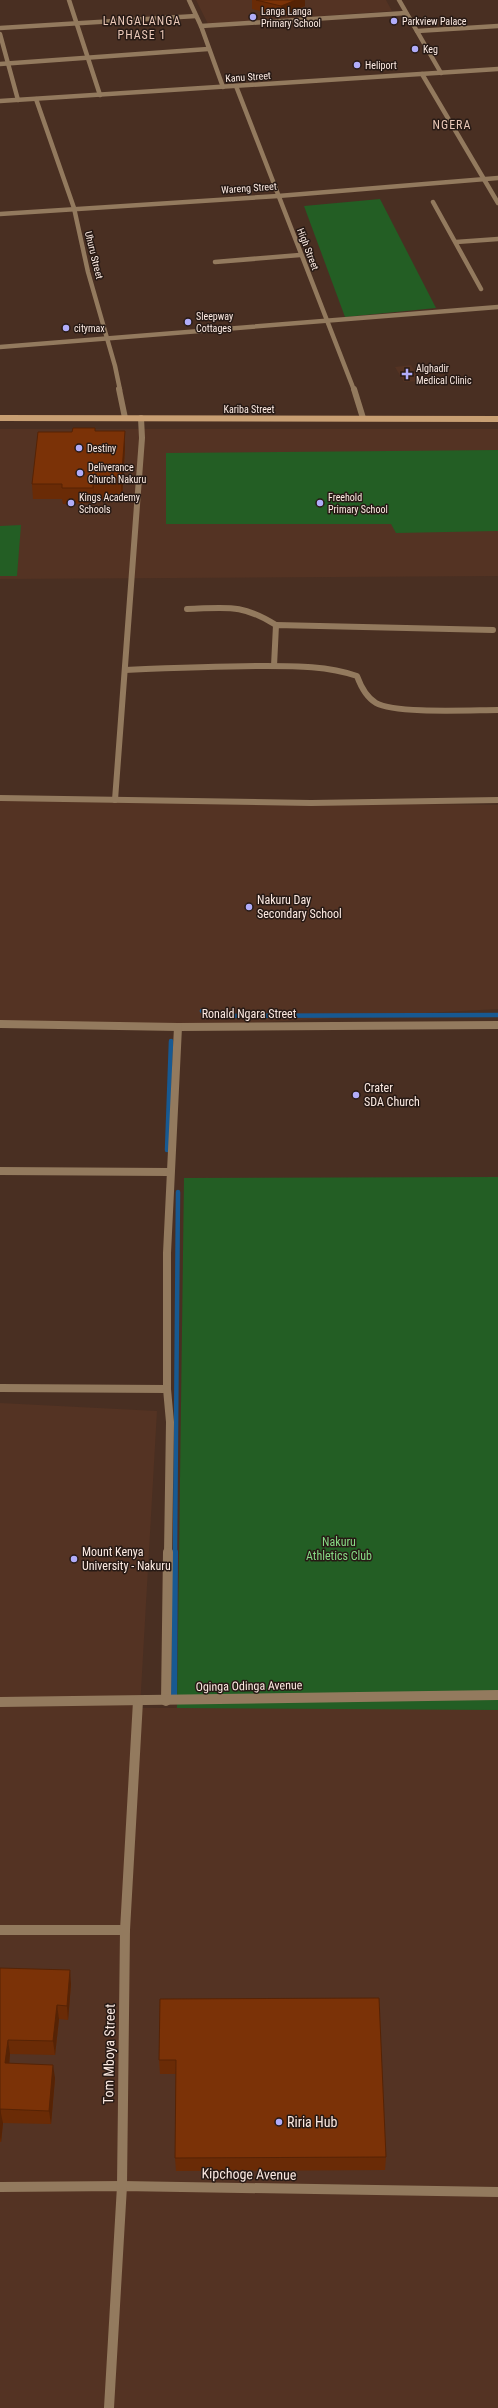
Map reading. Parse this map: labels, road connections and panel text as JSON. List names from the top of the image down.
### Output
{
  "streets": {
    "street": [
      "Kanu Street",
      "Wareng Street",
      "High Street",
      "Uhuru Street",
      "Kariba Street",
      "Ronald Ngara Street",
      "Oginga Odinga Avenue",
      "Tom Mboya Street",
      "Kipchoge Avenue"
    ]
  },
  "crossings": [
    ["Kanu Street", "High Street"],
    ["Kanu Street", "Uhuru Street"],
    ["Wareng Street", "High Street"],
    ["Wareng Street", "Uhuru Street"],
    ["High Street", "Kariba Street"],
    ["Uhuru Street", "Kariba Street"],
    ["Oginga Odinga Avenue", "Tom Mboya Street"],
    ["Tom Mboya Street", "Kipchoge Avenue"]
  ],
  "districts": ["LANGALANGA PHASE 1", "NGERA"],
  "parks": ["Nakuru Athletics Club"],
  "places": {
    "other": [
      "Langa Langa Primary School",
      "Parkview Palace",
      "Keg",
      "Heliport",
      "Sleepway Cottages",
      "citymax",
      "Destiny",
      "Deliverance Church Nakuru",
      "Kings Academy Schools",
      "Freehold Primary School",
      "Nakuru Day Secondary School",
      "Crater SDA Church",
      "Mount Kenya University - Nakuru",
      "Riria Hub"
    ],
    "health": ["Alghadir Medical Clinic"]
  }
}
